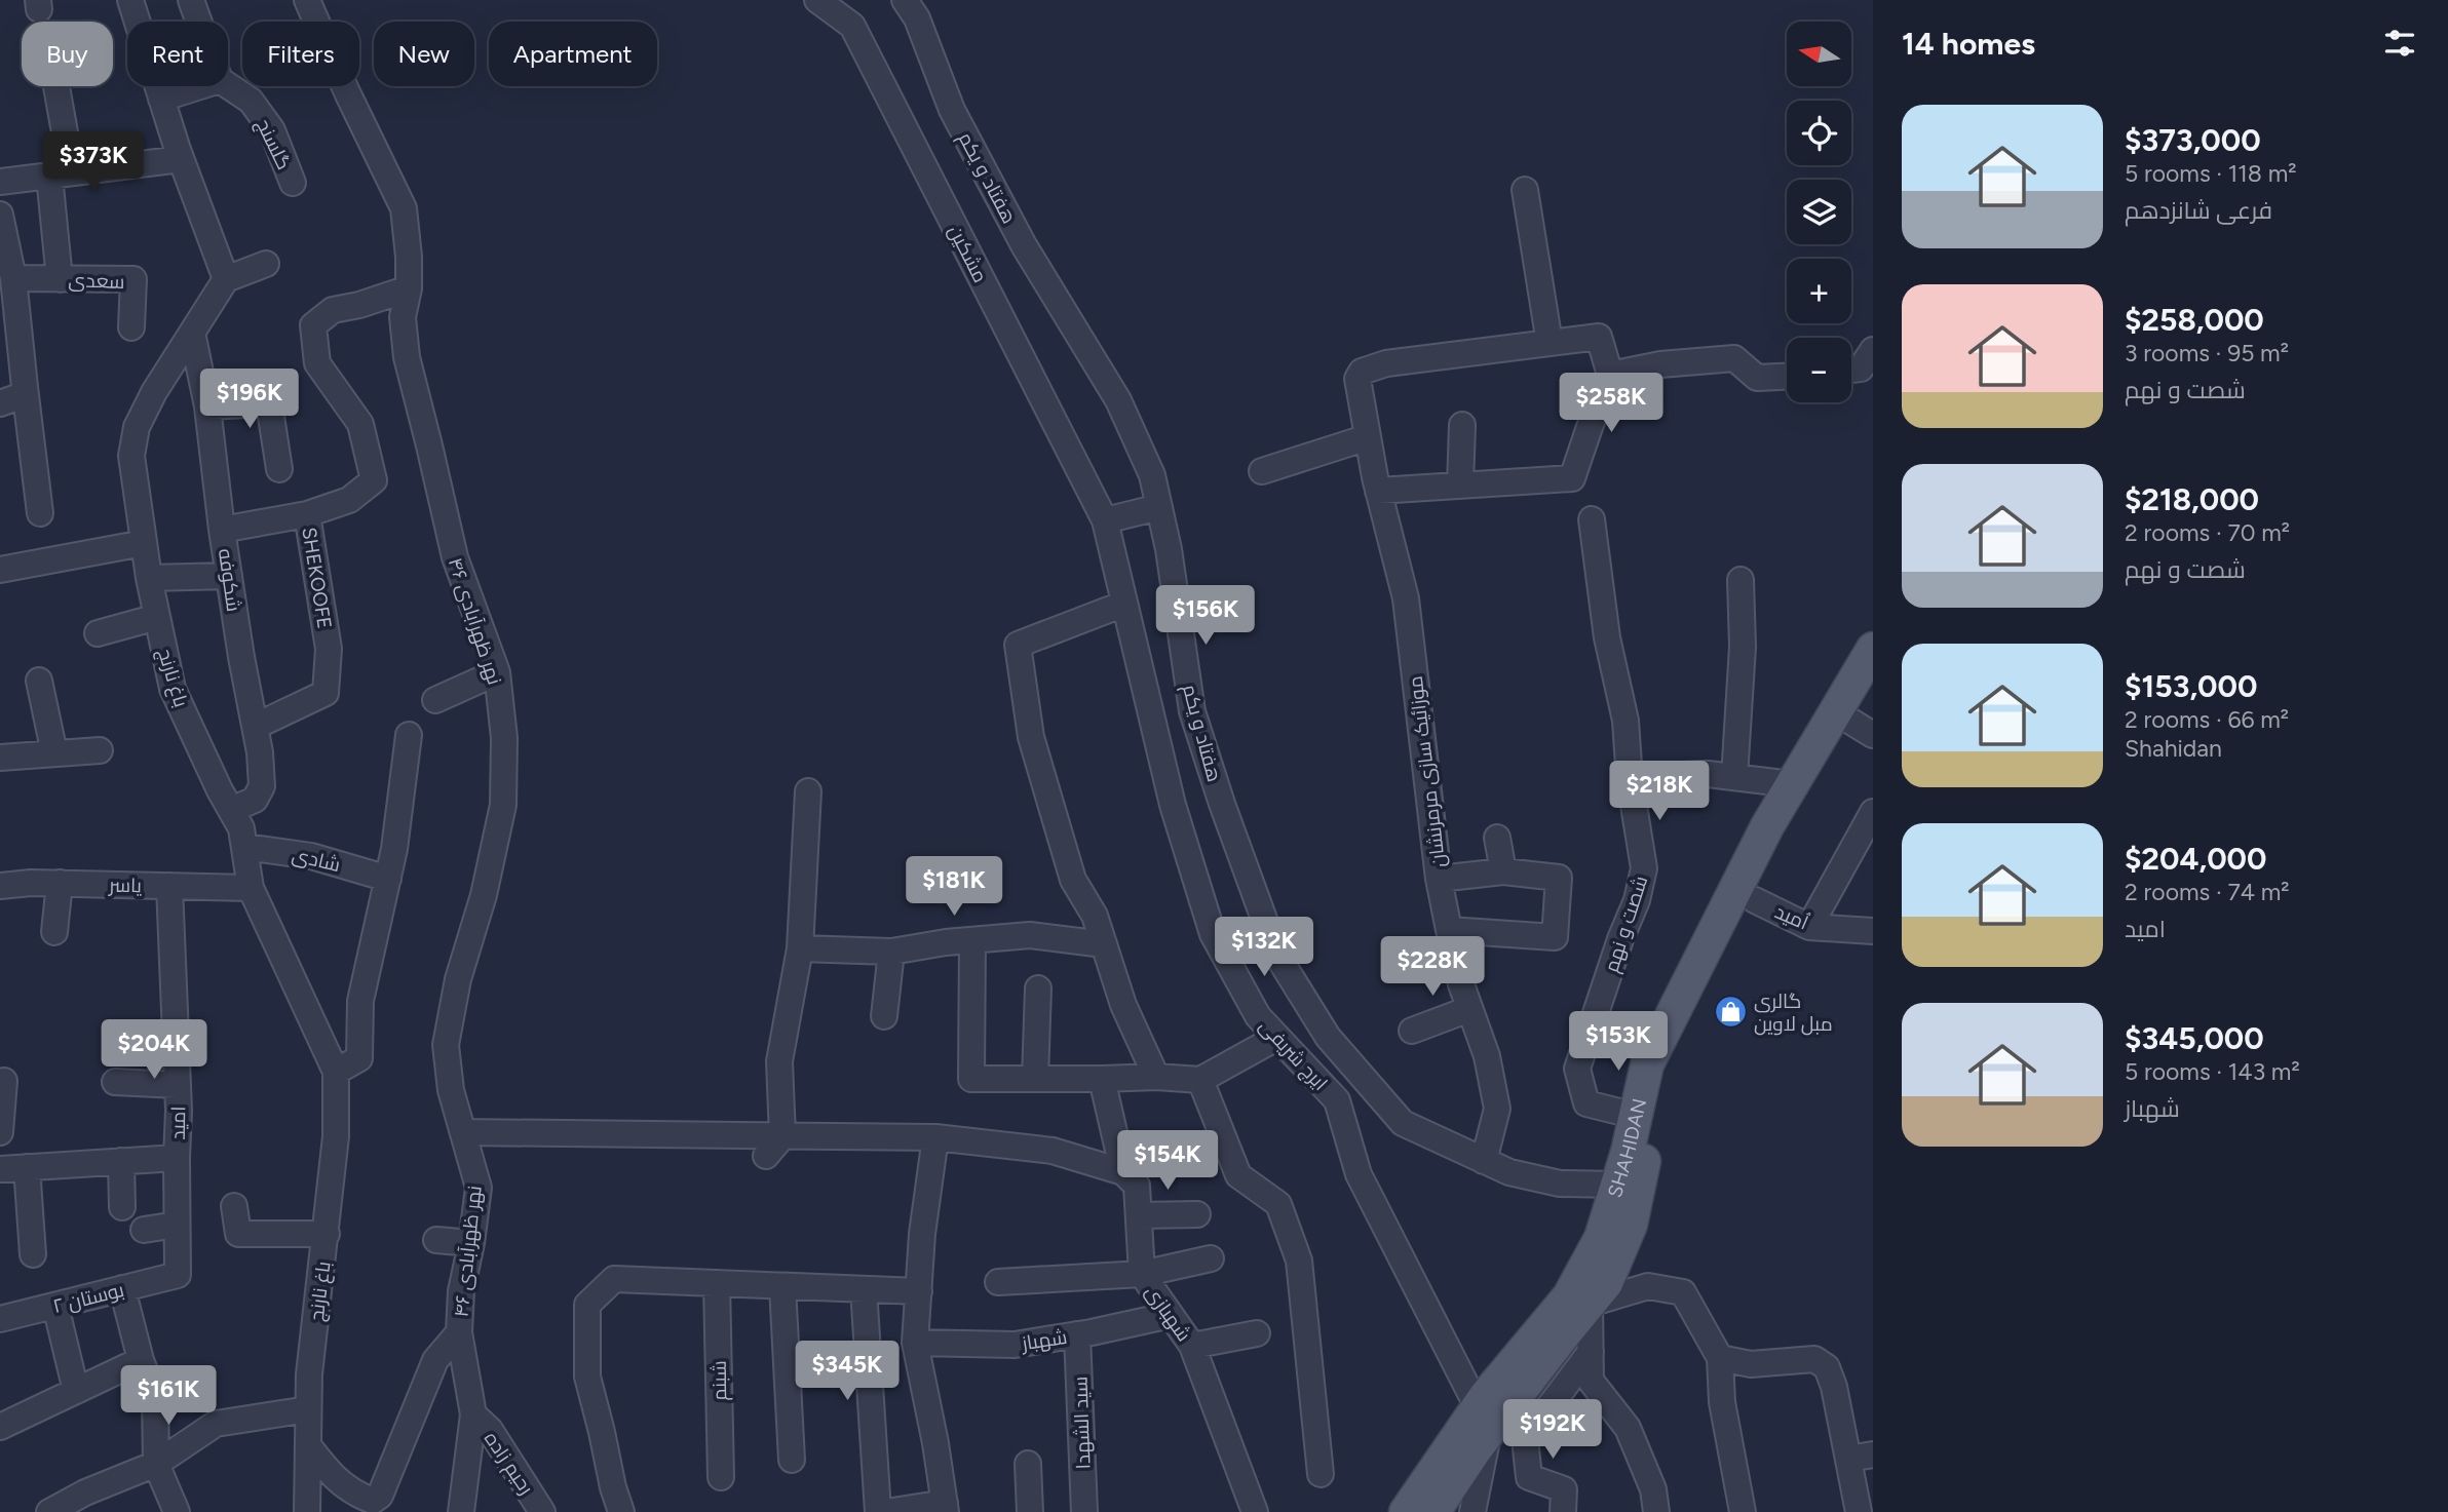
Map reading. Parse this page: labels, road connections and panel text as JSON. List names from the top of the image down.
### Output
{
  "streets": {
    "main road": ["SHAHIDAN"],
    "street": [
      "گلسنج",
      "هفتاد و یکم",
      "مشکین",
      "سعدی",
      "SHEKOOFE",
      "شکوفه",
      "نهر ظهرآبادی ۴۶",
      "باغ نارنج",
      "موزائیک سازی مرمرنشان",
      "شادی",
      "یاسر",
      "اُمید",
      "شصت و نهم",
      "ایرج شریفی",
      "امید",
      "بوستان ۲",
      "شهبازی",
      "شهباز",
      "شبنم",
      "سید الشهدا",
      "رحیم زاده"
    ]
  },
  "crossings": [
    ["هفتاد و یکم", "موزائیک سازی مرمرنشان"],
    ["هفتاد و یکم", "SHAHIDAN"],
    ["مشکین", "ایرج شریفی"],
    ["SHEKOOFE", "شکوفه"],
    ["SHEKOOFE", "نهر ظهرآبادی ۴۶"],
    ["شکوفه", "باغ نارنج"],
    ["نهر ظهرآبادی ۴۶", "رحیم زاده"],
    ["باغ نارنج", "شادی"],
    ["باغ نارنج", "یاسر"],
    ["یاسر", "امید"],
    ["اُمید", "SHAHIDAN"],
    ["شصت و نهم", "SHAHIDAN"],
    ["ایرج شریفی", "SHAHIDAN"],
    ["امید", "بوستان ۲"],
    ["شهبازی", "شهباز"],
    ["شهباز", "سید الشهدا"]
  ],
  "places": {
    "shop": ["گالری مبل لاوین"]
  },
  "north": "left",
  "page": {
    "heading": "14 homes",
    "map_buttons": ["+", "−"],
    "chip": [
      "Buy",
      "Rent",
      "Filters",
      "New",
      "Apartment"
    ],
    "list": [
      {
        "name": "$373,000",
        "note": "5 rooms · 118 m² · فرعی شانزدهم"
      },
      {
        "name": "$258,000",
        "note": "3 rooms · 95 m² · شصت و نهم"
      },
      {
        "name": "$218,000",
        "note": "2 rooms · 70 m² · شصت و نهم"
      },
      {
        "name": "$153,000",
        "note": "2 rooms · 66 m² · Shahidan"
      },
      {
        "name": "$204,000",
        "note": "2 rooms · 74 m² · امید"
      },
      {
        "name": "$345,000",
        "note": "5 rooms · 143 m² · شهباز"
      }
    ],
    "price": [
      "$373K",
      "$196K",
      "$258K",
      "$156K",
      "$218K",
      "$181K",
      "$132K",
      "$228K",
      "$153K",
      "$204K",
      "$154K",
      "$345K",
      "$161K",
      "$192K"
    ]
  }
}
